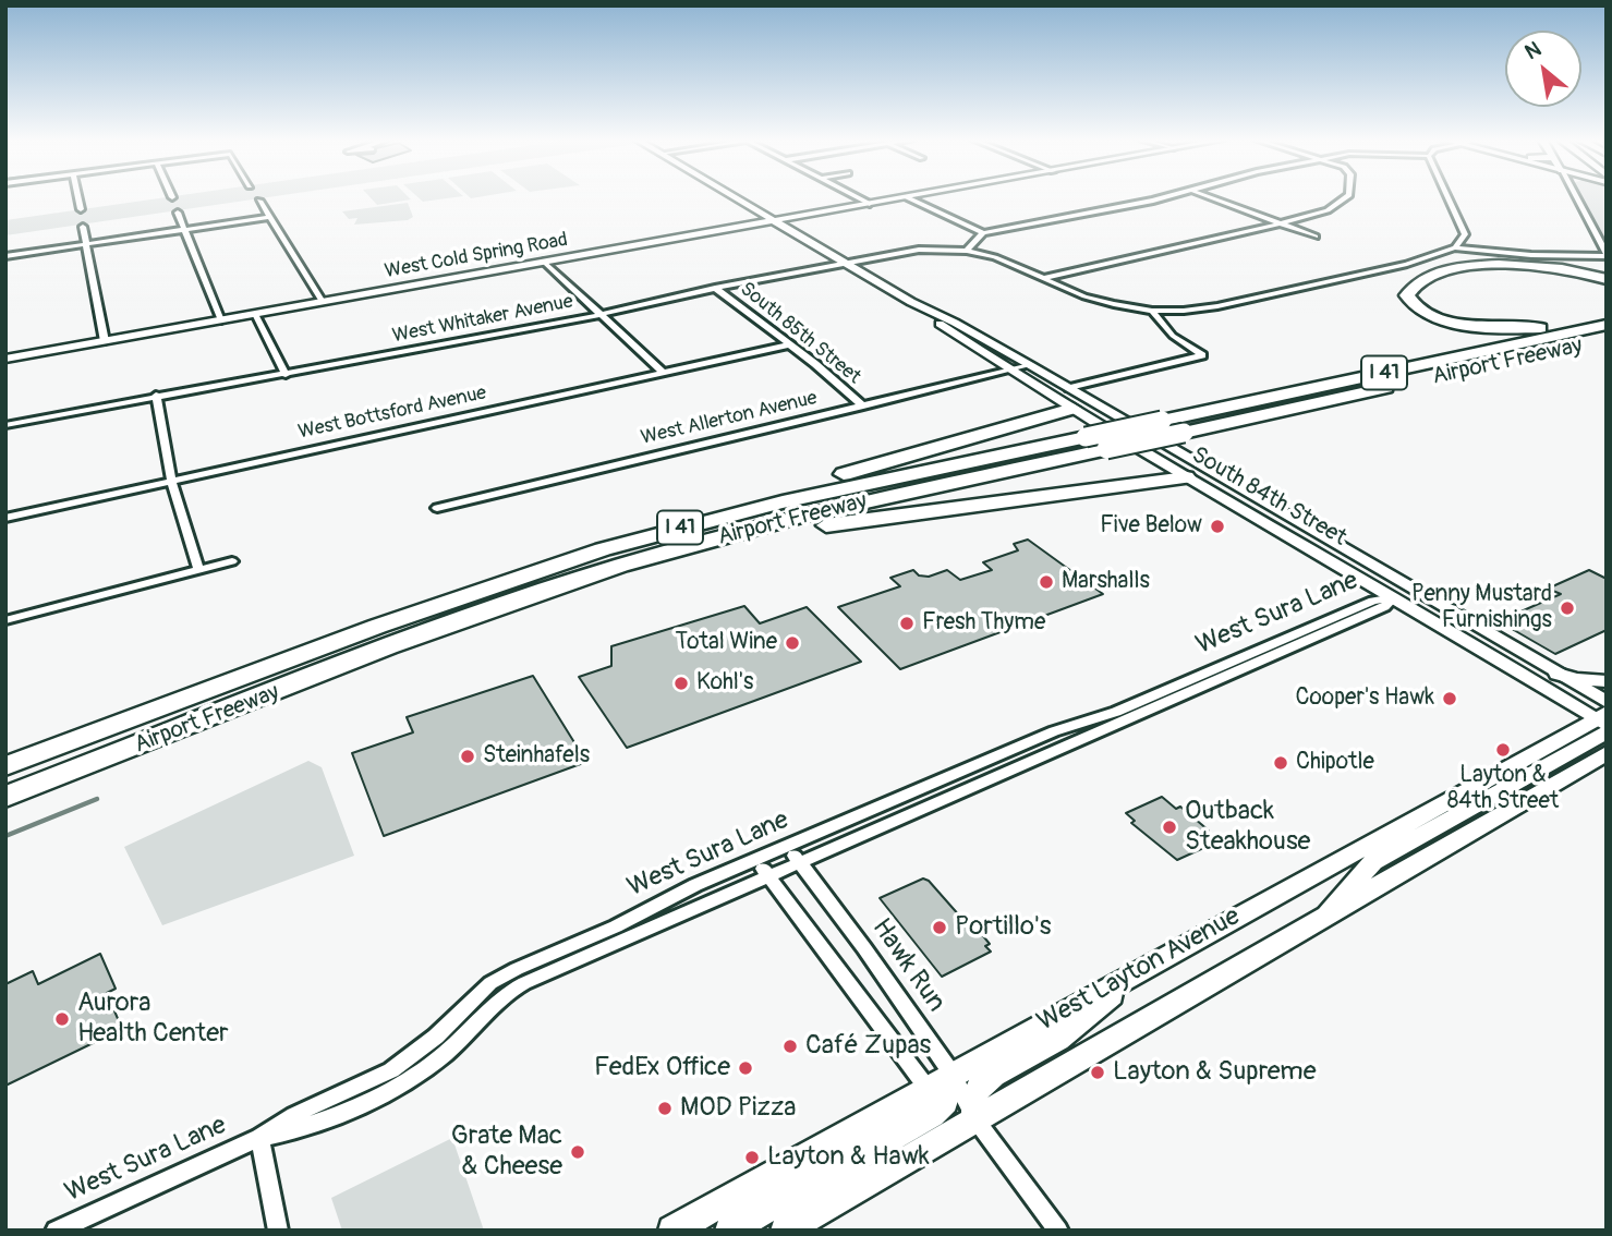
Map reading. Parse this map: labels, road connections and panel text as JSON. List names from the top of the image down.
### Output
{
  "streets": {
    "highway": ["Airport Freeway", "I 41"],
    "main road": ["West Layton Avenue"],
    "street": [
      "West Cold Spring Road",
      "West Whitaker Avenue",
      "South 85th Street",
      "West Bottsford Avenue",
      "West Allerton Avenue",
      "South 84th Street",
      "West Sura Lane",
      "Hawk Run"
    ]
  },
  "crossings": [
    ["West Cold Spring Road", "South 84th Street"],
    ["West Whitaker Avenue", "South 85th Street"],
    ["West Whitaker Avenue", "South 84th Street"],
    ["South 85th Street", "West Bottsford Avenue"],
    ["South 85th Street", "West Allerton Avenue"],
    ["West Allerton Avenue", "South 84th Street"],
    ["South 84th Street", "West Sura Lane"],
    ["South 84th Street", "West Layton Avenue"],
    ["West Sura Lane", "Hawk Run"],
    ["Hawk Run", "West Layton Avenue"]
  ],
  "places": [
    "Five Below",
    "Marshalls",
    "Penny Mustard Furnishings",
    "Fresh Thyme",
    "Total Wine",
    "Kohl's",
    "Cooper's Hawk",
    "Layton & 84th Street",
    "Steinhafels",
    "Chipotle",
    "Outback Steakhouse",
    "Portillo's",
    "Aurora Health Center",
    "Café Zupas",
    "FedEx Office",
    "Layton & Supreme",
    "MOD Pizza",
    "Grate Mac & Cheese",
    "Layton & Hawk"
  ],
  "north": "top left"
}
